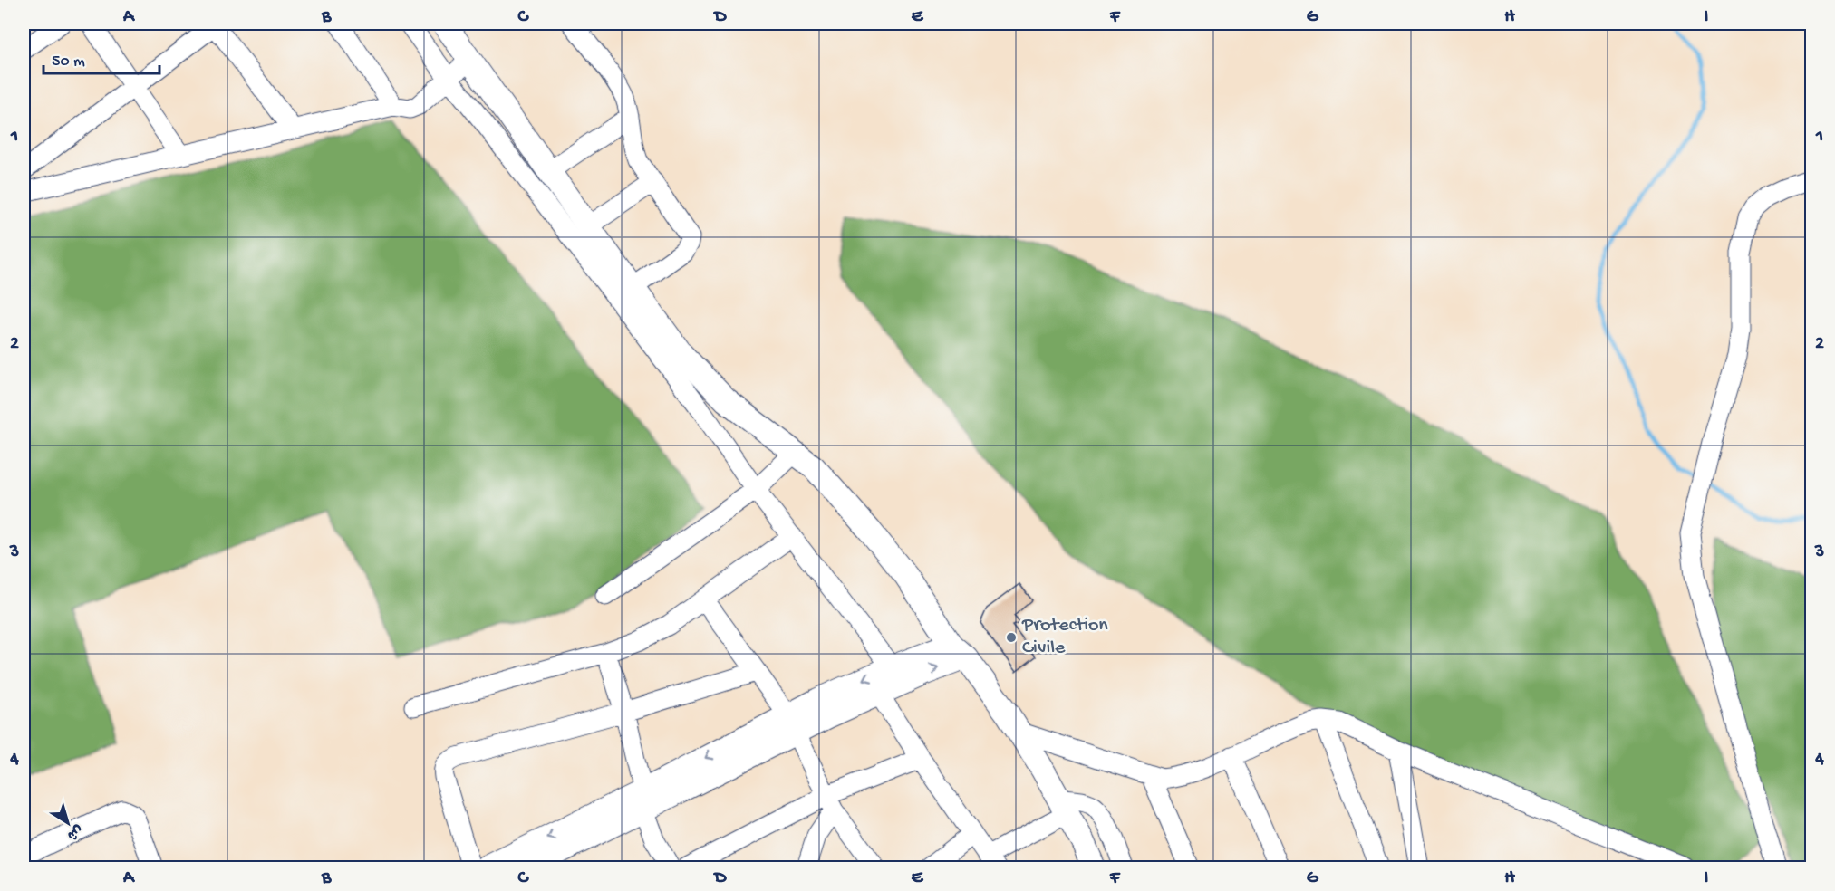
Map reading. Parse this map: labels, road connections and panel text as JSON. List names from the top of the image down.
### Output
{
  "places": ["Protection Civile"],
  "scale_bar": "50 m",
  "north": "bottom right",
  "grid": {
    "columns": [
      "A",
      "B",
      "C",
      "D",
      "E",
      "F",
      "G",
      "H",
      "I"
    ],
    "rows": [
      "1",
      "2",
      "3",
      "4"
    ]
  }
}
